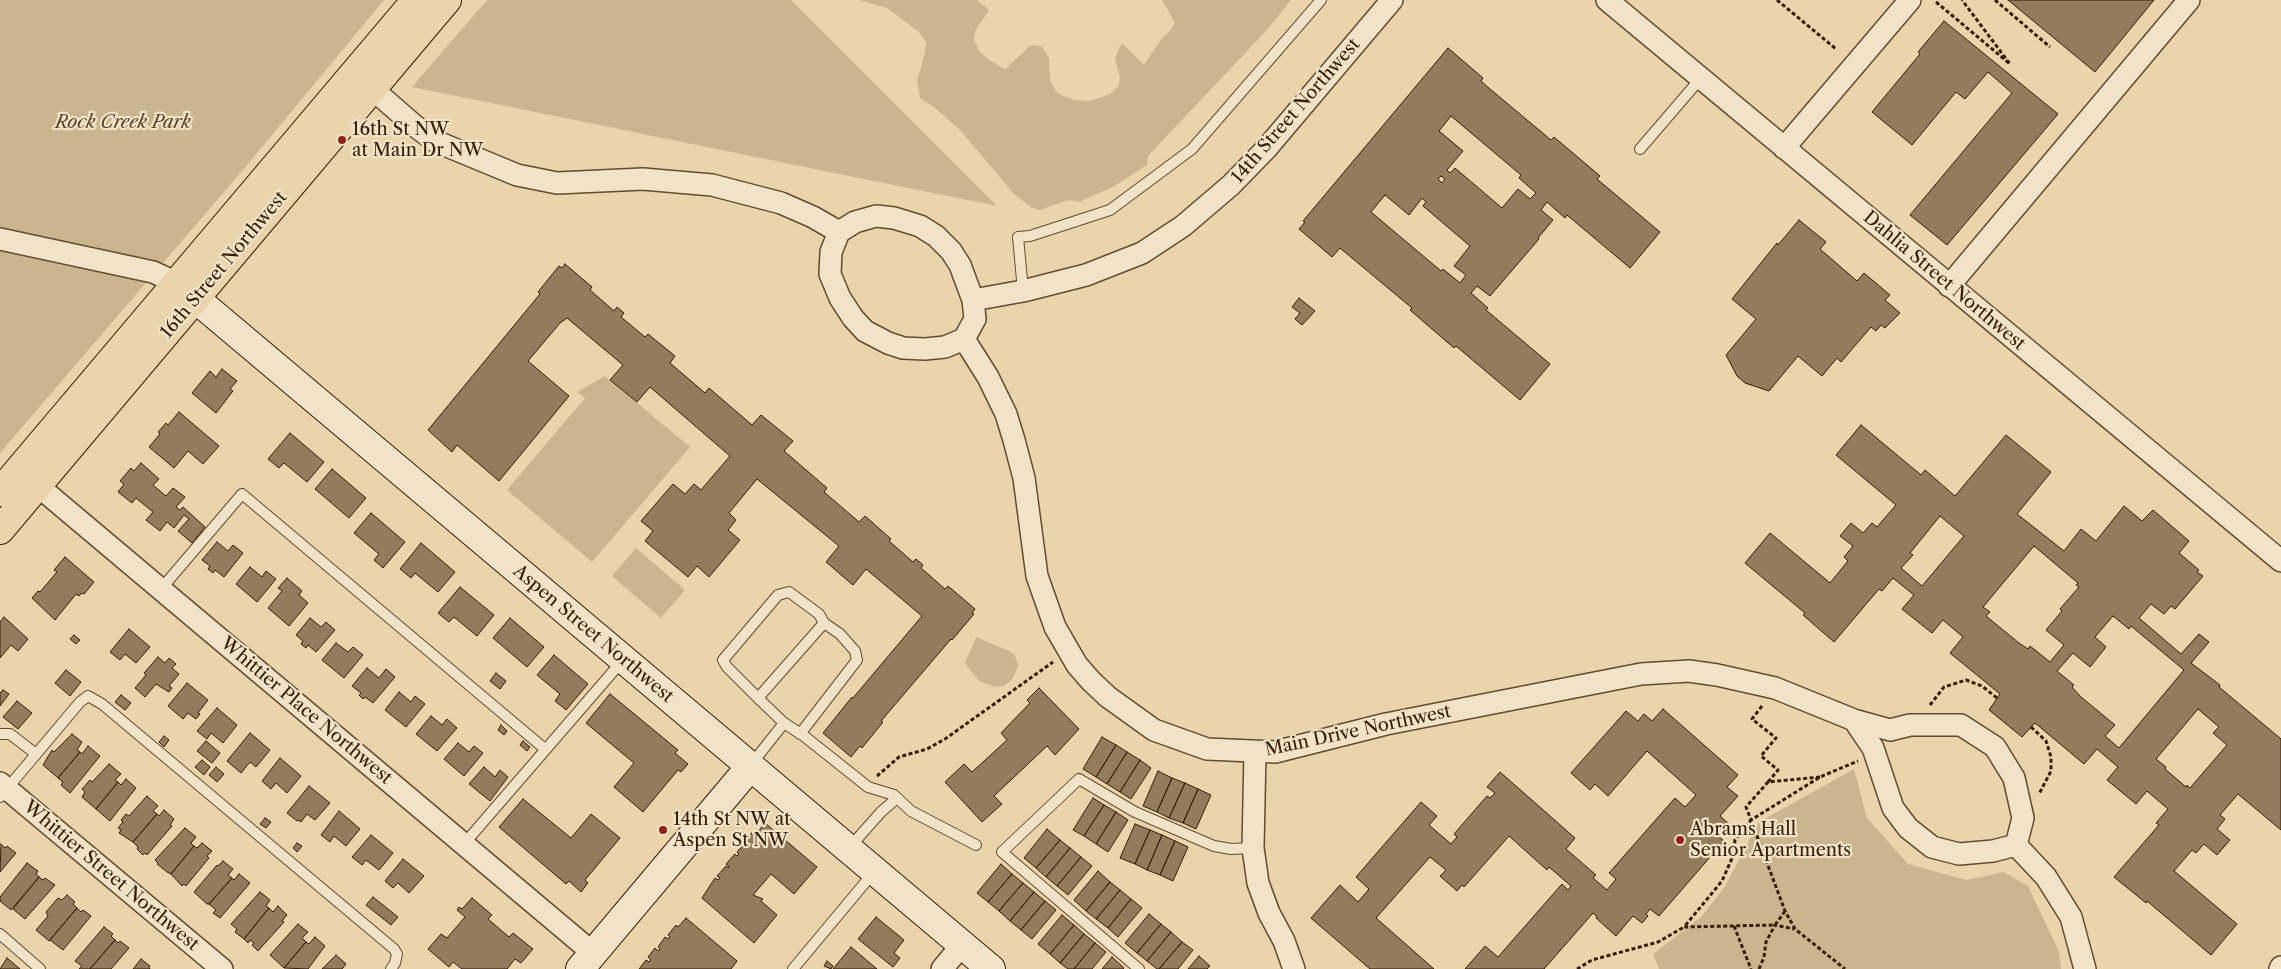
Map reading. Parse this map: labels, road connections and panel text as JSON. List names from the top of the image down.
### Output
{
  "streets": {
    "main road": ["16th Street Northwest"],
    "street": [
      "14th Street Northwest",
      "Dahlia Street Northwest",
      "Aspen Street Northwest",
      "Whittier Place Northwest",
      "Main Drive Northwest",
      "Whittier Street Northwest"
    ]
  },
  "crossings": [
    ["14th Street Northwest", "Main Drive Northwest"],
    ["16th Street Northwest", "Aspen Street Northwest"],
    ["16th Street Northwest", "Whittier Place Northwest"]
  ],
  "parks": ["Rock Creek Park"],
  "places": ["16th St NW at Main Dr NW", "14th St NW at Aspen St NW", "Abrams Hall Senior Apartments"]
}
